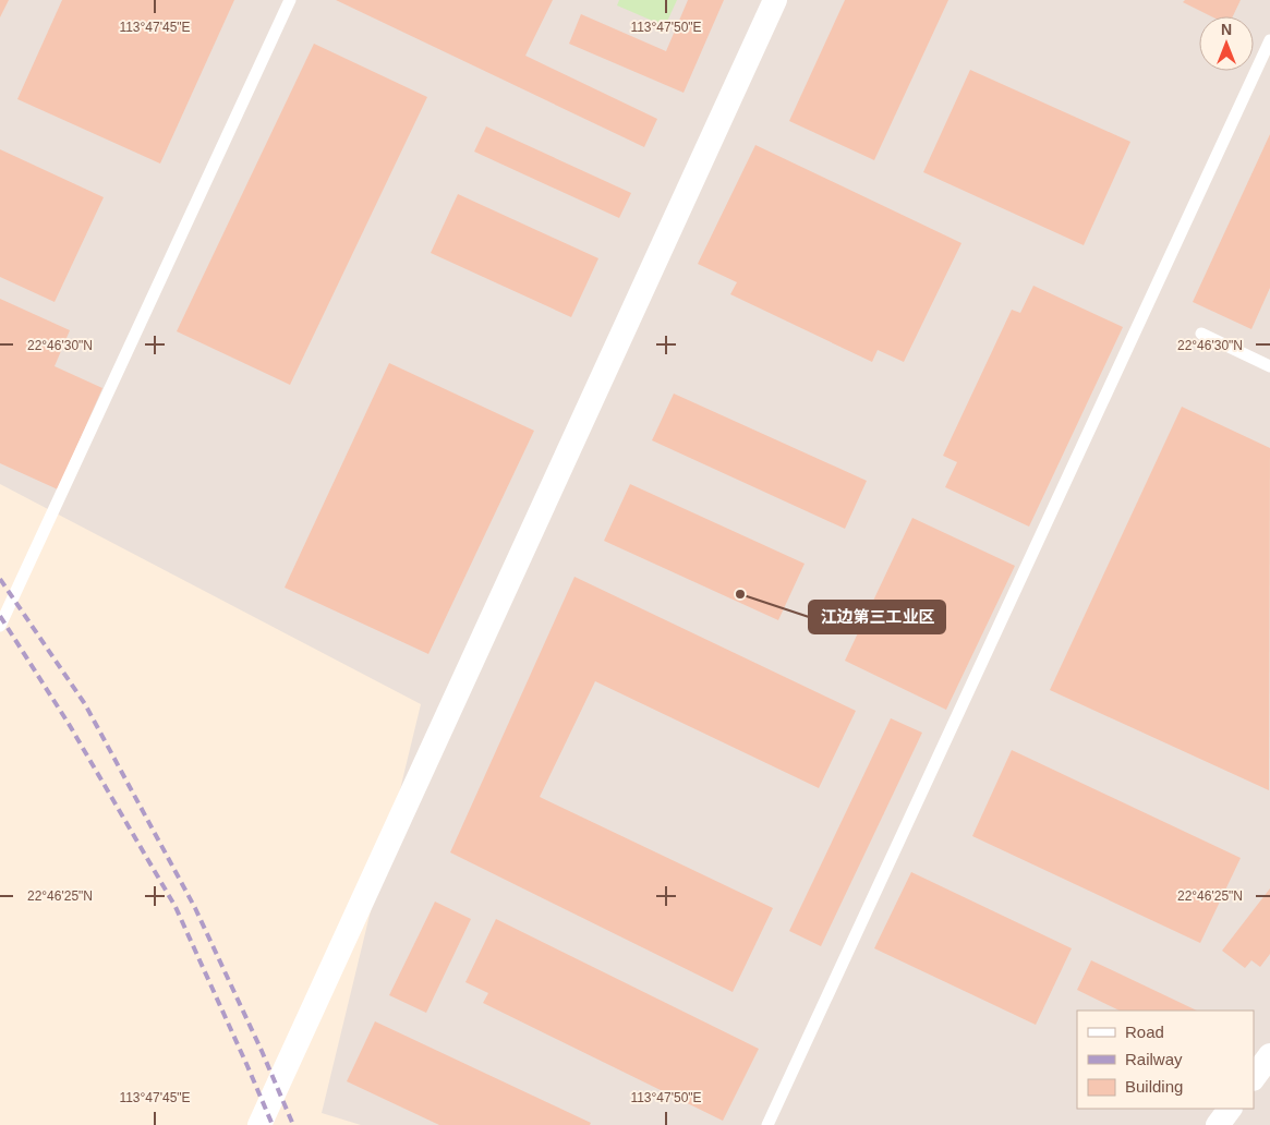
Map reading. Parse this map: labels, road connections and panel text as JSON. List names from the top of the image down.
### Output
{
  "places": ["江边第三工业区"],
  "legend": ["Road", "Railway", "Building"],
  "north": "top",
  "coordinates": [
    "113°47'45\"E",
    "113°47'50\"E",
    "22°46'30\"N",
    "22°46'25\"N"
  ]
}
